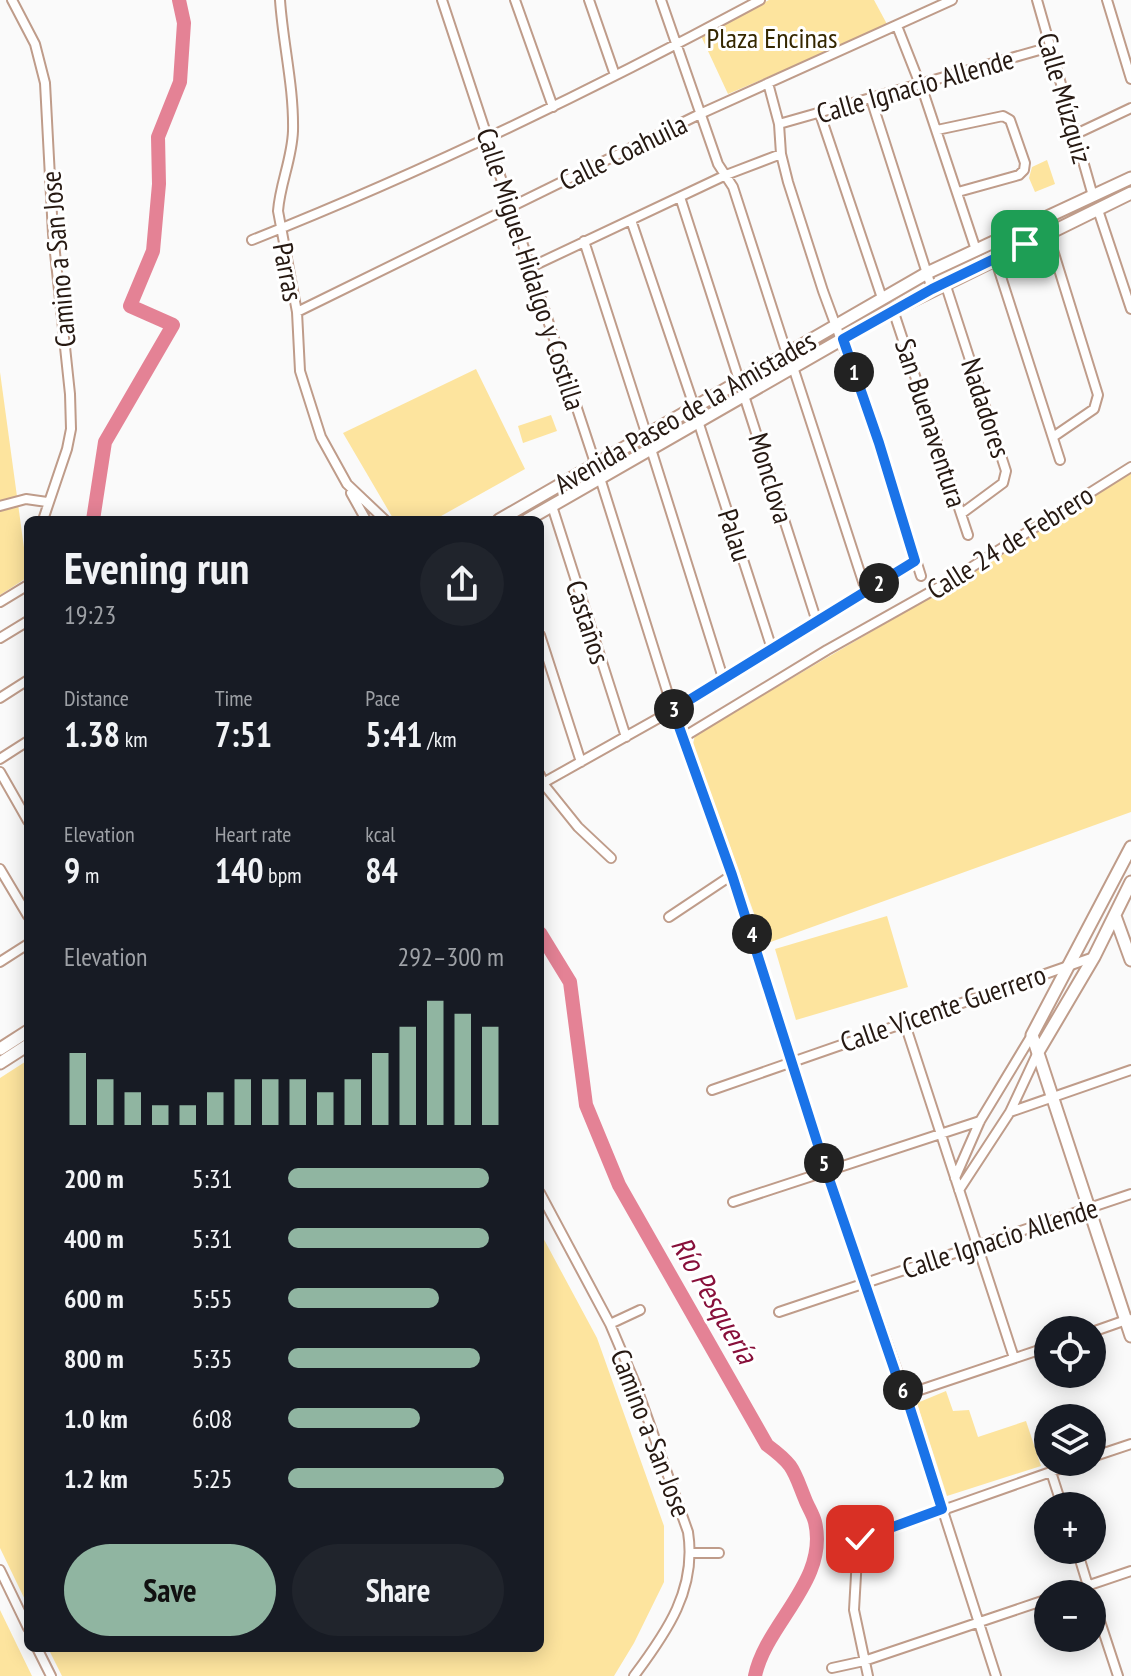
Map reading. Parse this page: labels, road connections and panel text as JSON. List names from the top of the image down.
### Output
{
  "streets": {
    "street": [
      "Calle Ignacio Allende",
      "Calle Múzquiz",
      "Calle Coahuila",
      "Camino a San Jose",
      "Calle Miguel Hidalgo y Costilla",
      "Parras",
      "Nadadores",
      "Avenida Paseo de la Amistades",
      "San Buenaventura",
      "Monclova",
      "Palau",
      "Calle 24 de Febrero",
      "Castaños",
      "Calle Vicente Guerrero"
    ]
  },
  "crossings": [
    ["Calle Ignacio Allende", "Calle Múzquiz"],
    ["Calle Ignacio Allende", "Calle Miguel Hidalgo y Costilla"],
    ["Calle Múzquiz", "Avenida Paseo de la Amistades"],
    ["Calle Coahuila", "Calle Miguel Hidalgo y Costilla"],
    ["Calle Coahuila", "Parras"],
    ["Calle Miguel Hidalgo y Costilla", "Avenida Paseo de la Amistades"],
    ["Calle Miguel Hidalgo y Costilla", "Calle 24 de Febrero"],
    ["Calle Miguel Hidalgo y Costilla", "Calle Vicente Guerrero"],
    ["Nadadores", "Avenida Paseo de la Amistades"],
    ["Nadadores", "San Buenaventura"],
    ["Avenida Paseo de la Amistades", "San Buenaventura"],
    ["Avenida Paseo de la Amistades", "Monclova"],
    ["Avenida Paseo de la Amistades", "Palau"],
    ["Avenida Paseo de la Amistades", "Castaños"]
  ],
  "water": ["Río Pesquería"],
  "parks": ["Plaza Encinas"],
  "page": {
    "pins": [
      "1",
      "2",
      "3",
      "4",
      "5",
      "6"
    ],
    "heading": ["Evening run", "19:23"],
    "stats": [
      ["Distance", "1.38 km"],
      ["Time", "7:51"],
      ["Pace", "5:41 /km"],
      ["Elevation", "9 m"],
      ["Heart rate", "140 bpm"],
      ["kcal", "84"]
    ],
    "chart": ["Elevation", "292–300 m"],
    "list": [
      {
        "name": "200 m",
        "note": "5:31"
      },
      {
        "name": "400 m",
        "note": "5:31"
      },
      {
        "name": "600 m",
        "note": "5:55"
      },
      {
        "name": "800 m",
        "note": "5:35"
      },
      {
        "name": "1.0 km",
        "note": "6:08"
      },
      {
        "name": "1.2 km",
        "note": "5:25"
      }
    ],
    "map_buttons": ["+", "−"],
    "buttons": ["Save", "Share"]
  }
}
